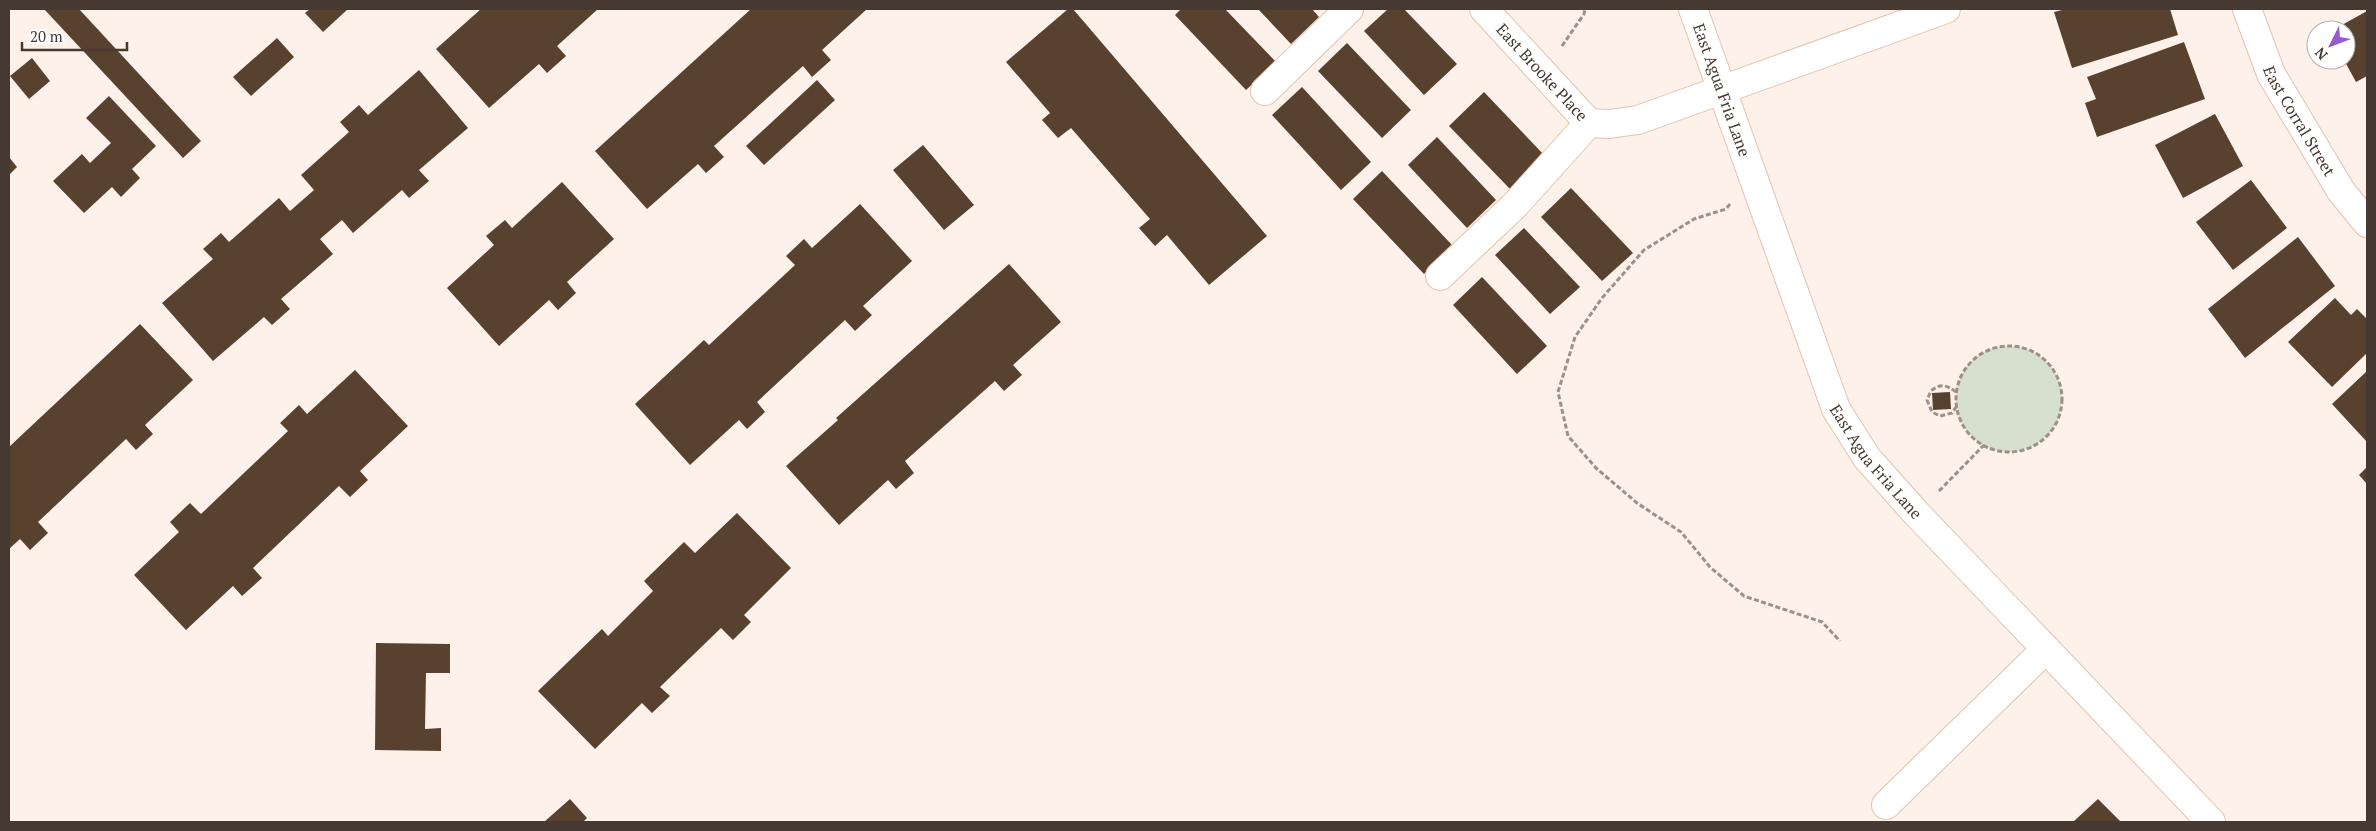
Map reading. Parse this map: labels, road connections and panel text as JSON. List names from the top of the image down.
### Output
{
  "streets": {
    "street": ["East Brooke Place", "East Agua Fria Lane", "East Corral Street"]
  },
  "crossings": [
    ["East Brooke Place", "East Agua Fria Lane"]
  ],
  "scale_bar": "20 m",
  "north": "bottom left"
}
